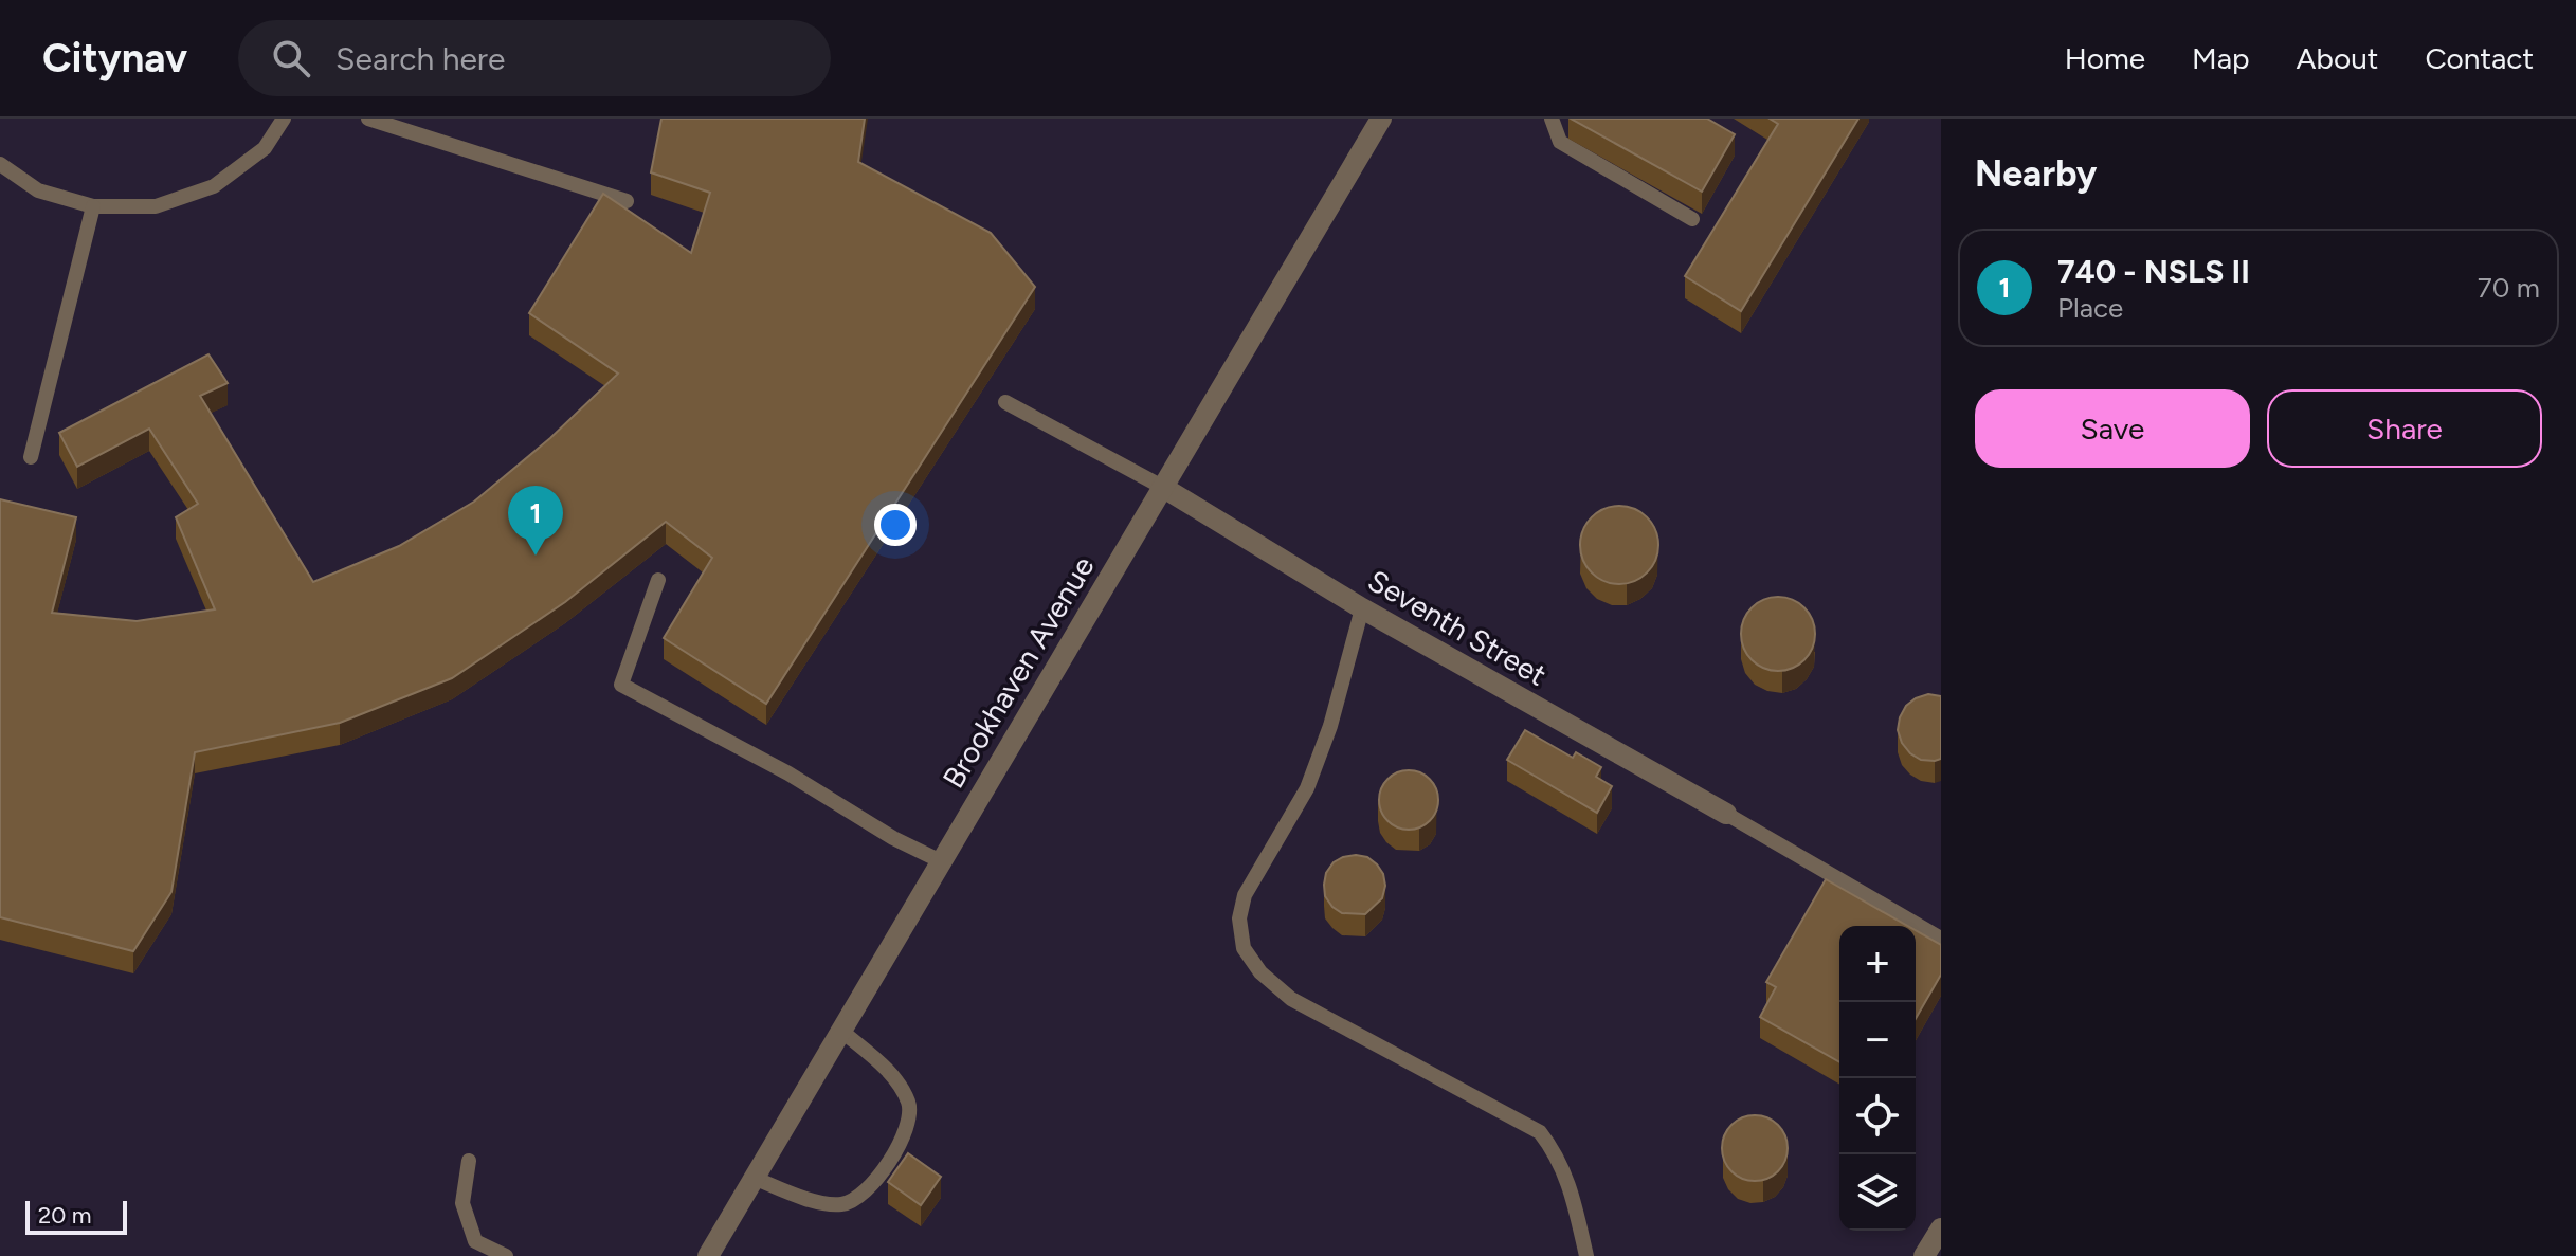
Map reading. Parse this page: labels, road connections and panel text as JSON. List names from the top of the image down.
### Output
{
  "streets": {
    "street": ["Seventh Street", "Brookhaven Avenue"]
  },
  "crossings": [
    ["Seventh Street", "Brookhaven Avenue"]
  ],
  "scale_bar": "20 m",
  "page": {
    "header": "Citynav",
    "search": "Search here",
    "nav": [
      "Home",
      "Map",
      "About",
      "Contact"
    ],
    "heading": "Nearby",
    "list": [
      {
        "mark": "1",
        "name": "740 - NSLS II",
        "note": "Place",
        "value": "70 m"
      }
    ],
    "buttons": ["Save", "Share"],
    "pins": "1",
    "map_buttons": ["+", "−"],
    "scale": "20 m"
  }
}
